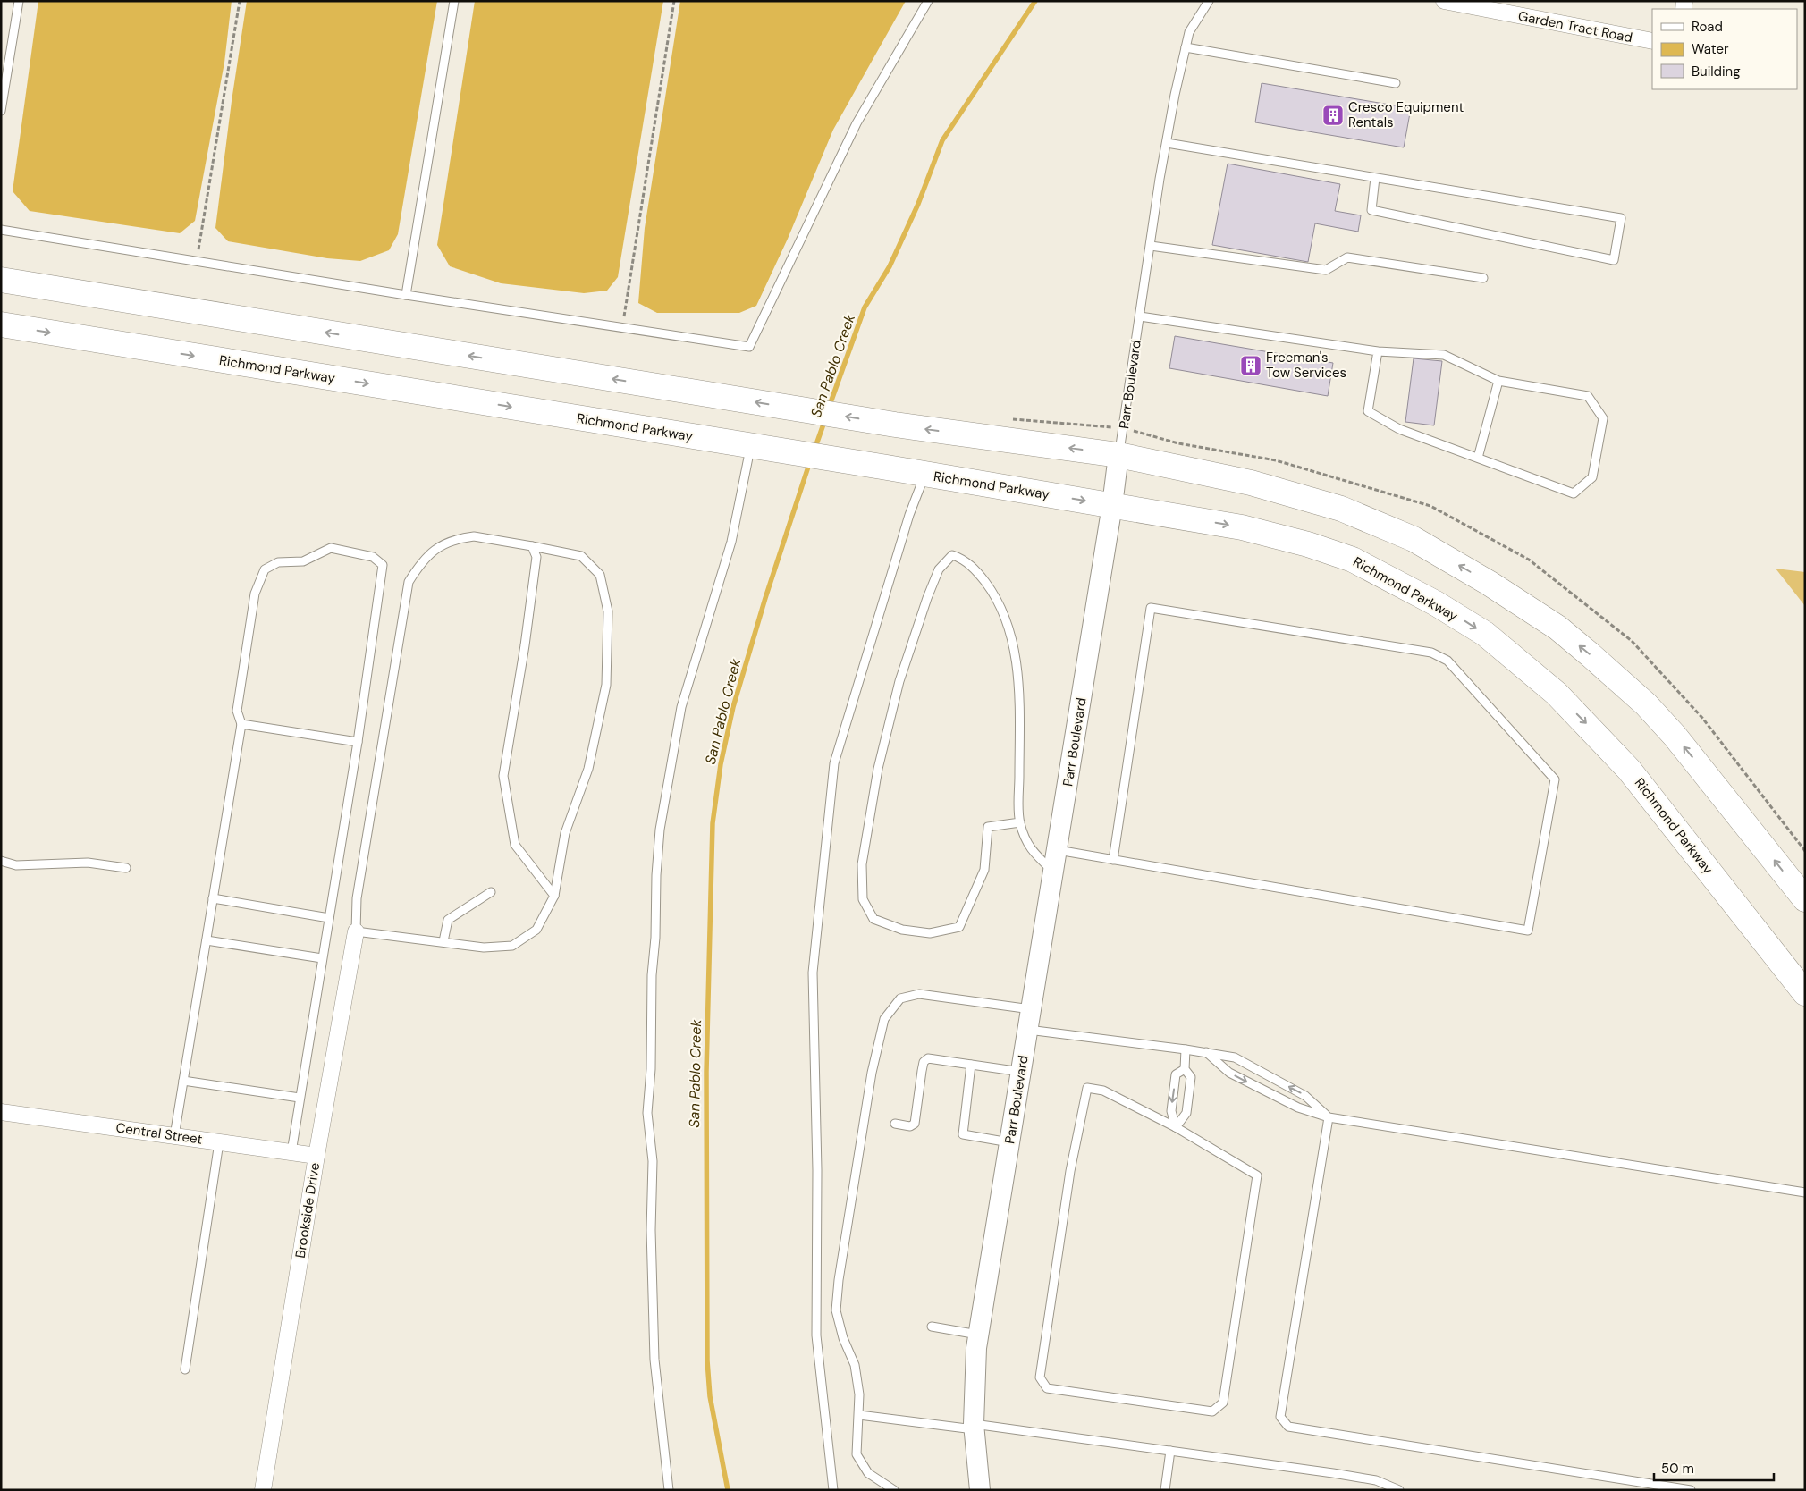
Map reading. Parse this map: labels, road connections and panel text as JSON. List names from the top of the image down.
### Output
{
  "streets": {
    "highway": ["Richmond Parkway"],
    "street": [
      "Garden Tract Road",
      "Parr Boulevard",
      "Central Street",
      "Brookside Drive"
    ]
  },
  "crossings": [
    ["Richmond Parkway", "Parr Boulevard"],
    ["Central Street", "Brookside Drive"]
  ],
  "water": ["San Pablo Creek"],
  "places": {
    "building": ["Cresco Equipment Rentals", "Freeman's Tow Services"]
  },
  "legend": ["Road", "Water", "Building"],
  "scale_bar": "50 m"
}
